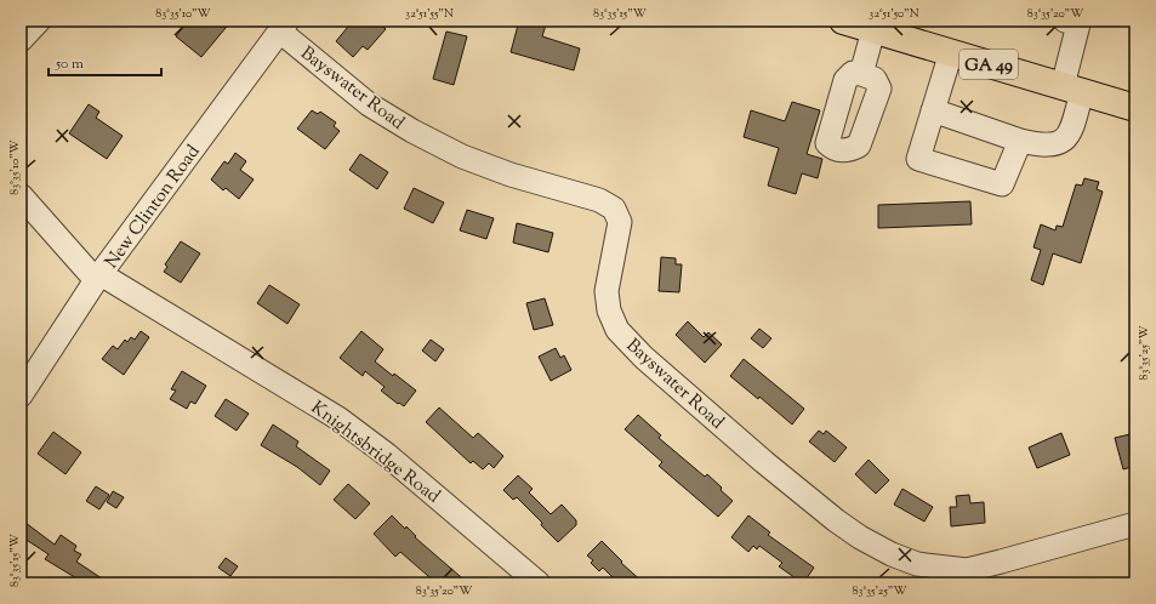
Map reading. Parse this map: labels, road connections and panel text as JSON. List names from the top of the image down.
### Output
{
  "streets": {
    "main road": ["GA 49"],
    "street": ["Bayswater Road", "New Clinton Road", "Knightsbridge Road"]
  },
  "crossings": [
    ["Bayswater Road", "New Clinton Road"],
    ["New Clinton Road", "Knightsbridge Road"]
  ],
  "scale_bar": "50 m",
  "coordinates": [
    "83°35'10\"W",
    "32°51'55\"N",
    "83°35'15\"W",
    "32°51'50\"N",
    "83°35'20\"W",
    "83°35'25\"W"
  ]
}
